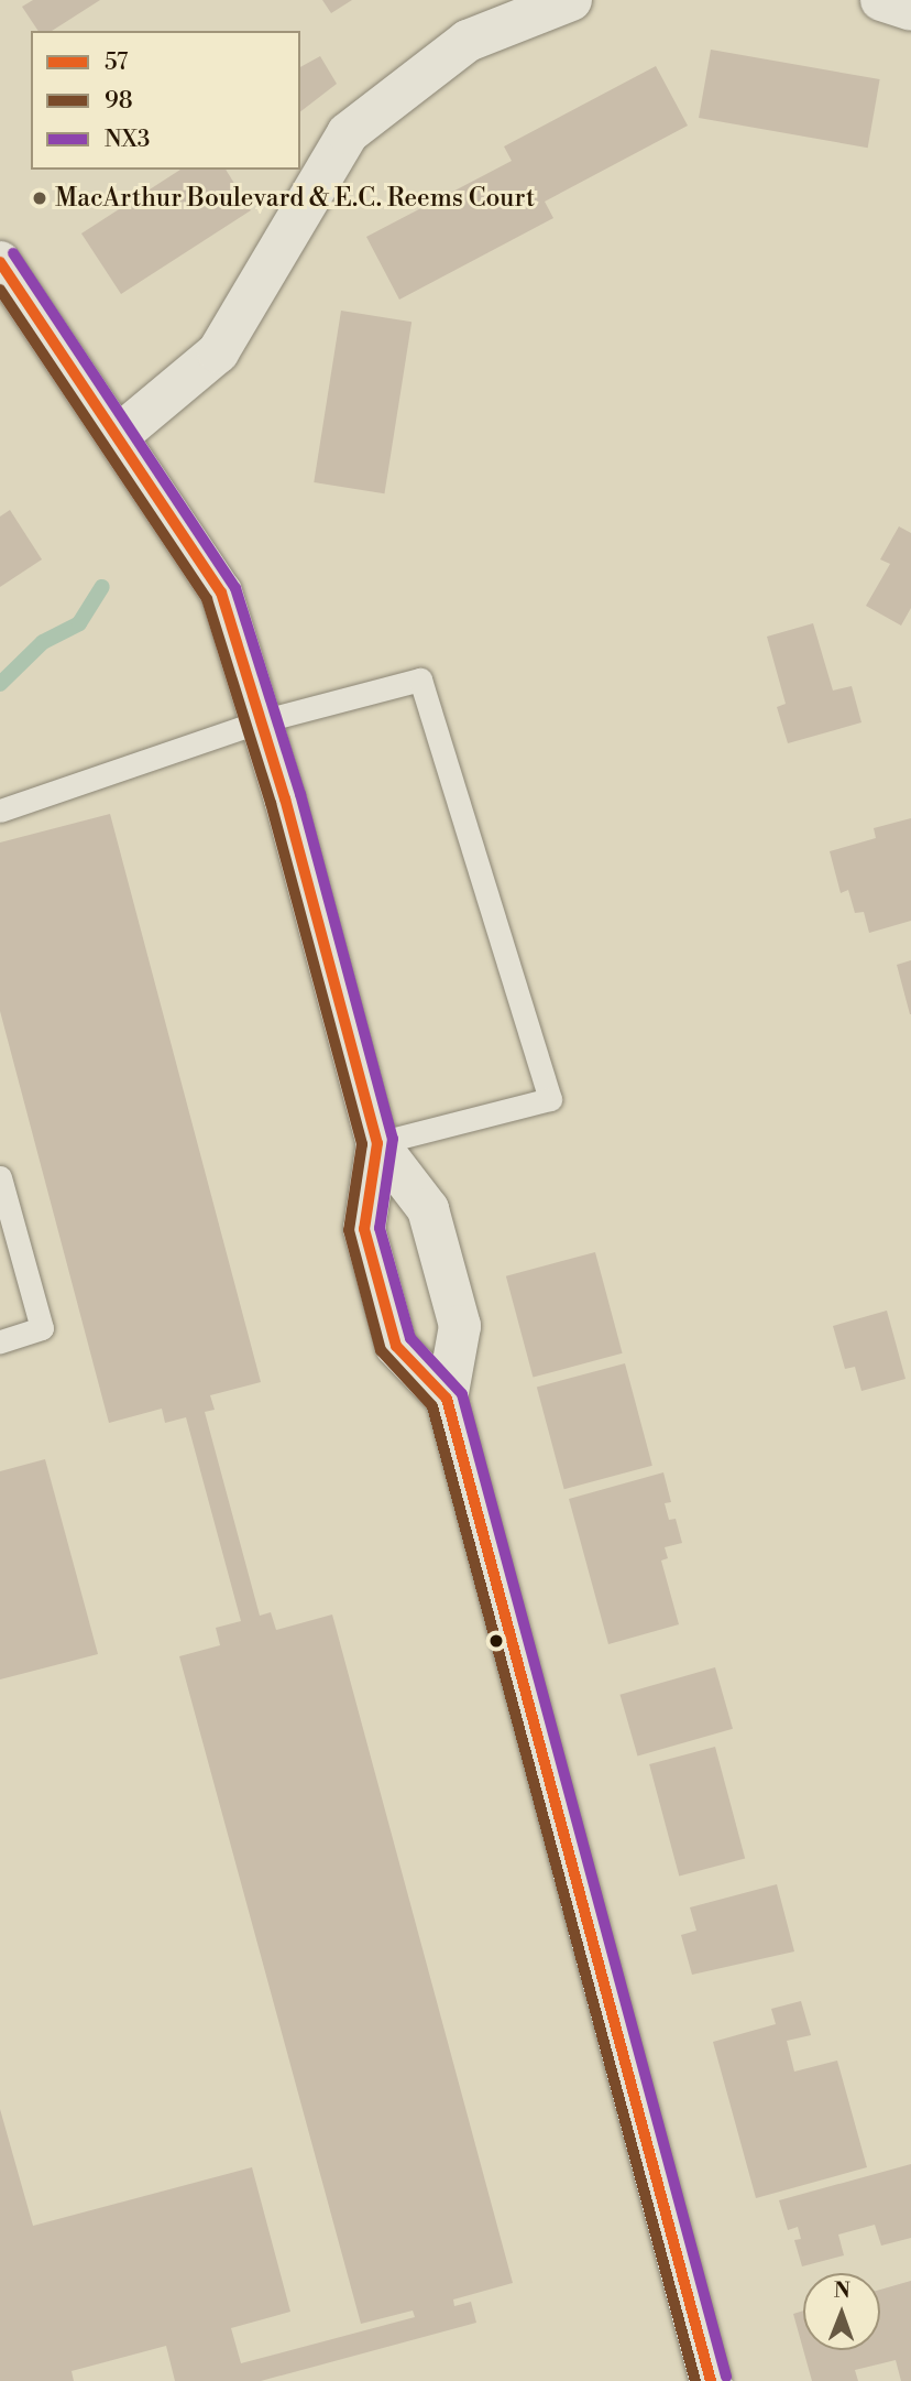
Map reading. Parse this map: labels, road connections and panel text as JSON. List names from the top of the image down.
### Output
{
  "places": ["MacArthur Boulevard & E.C. Reems Court"],
  "lines": ["transit line NX3", "transit line 57", "transit line 98"],
  "legend": ["57", "98", "NX3"],
  "north": "top"
}
